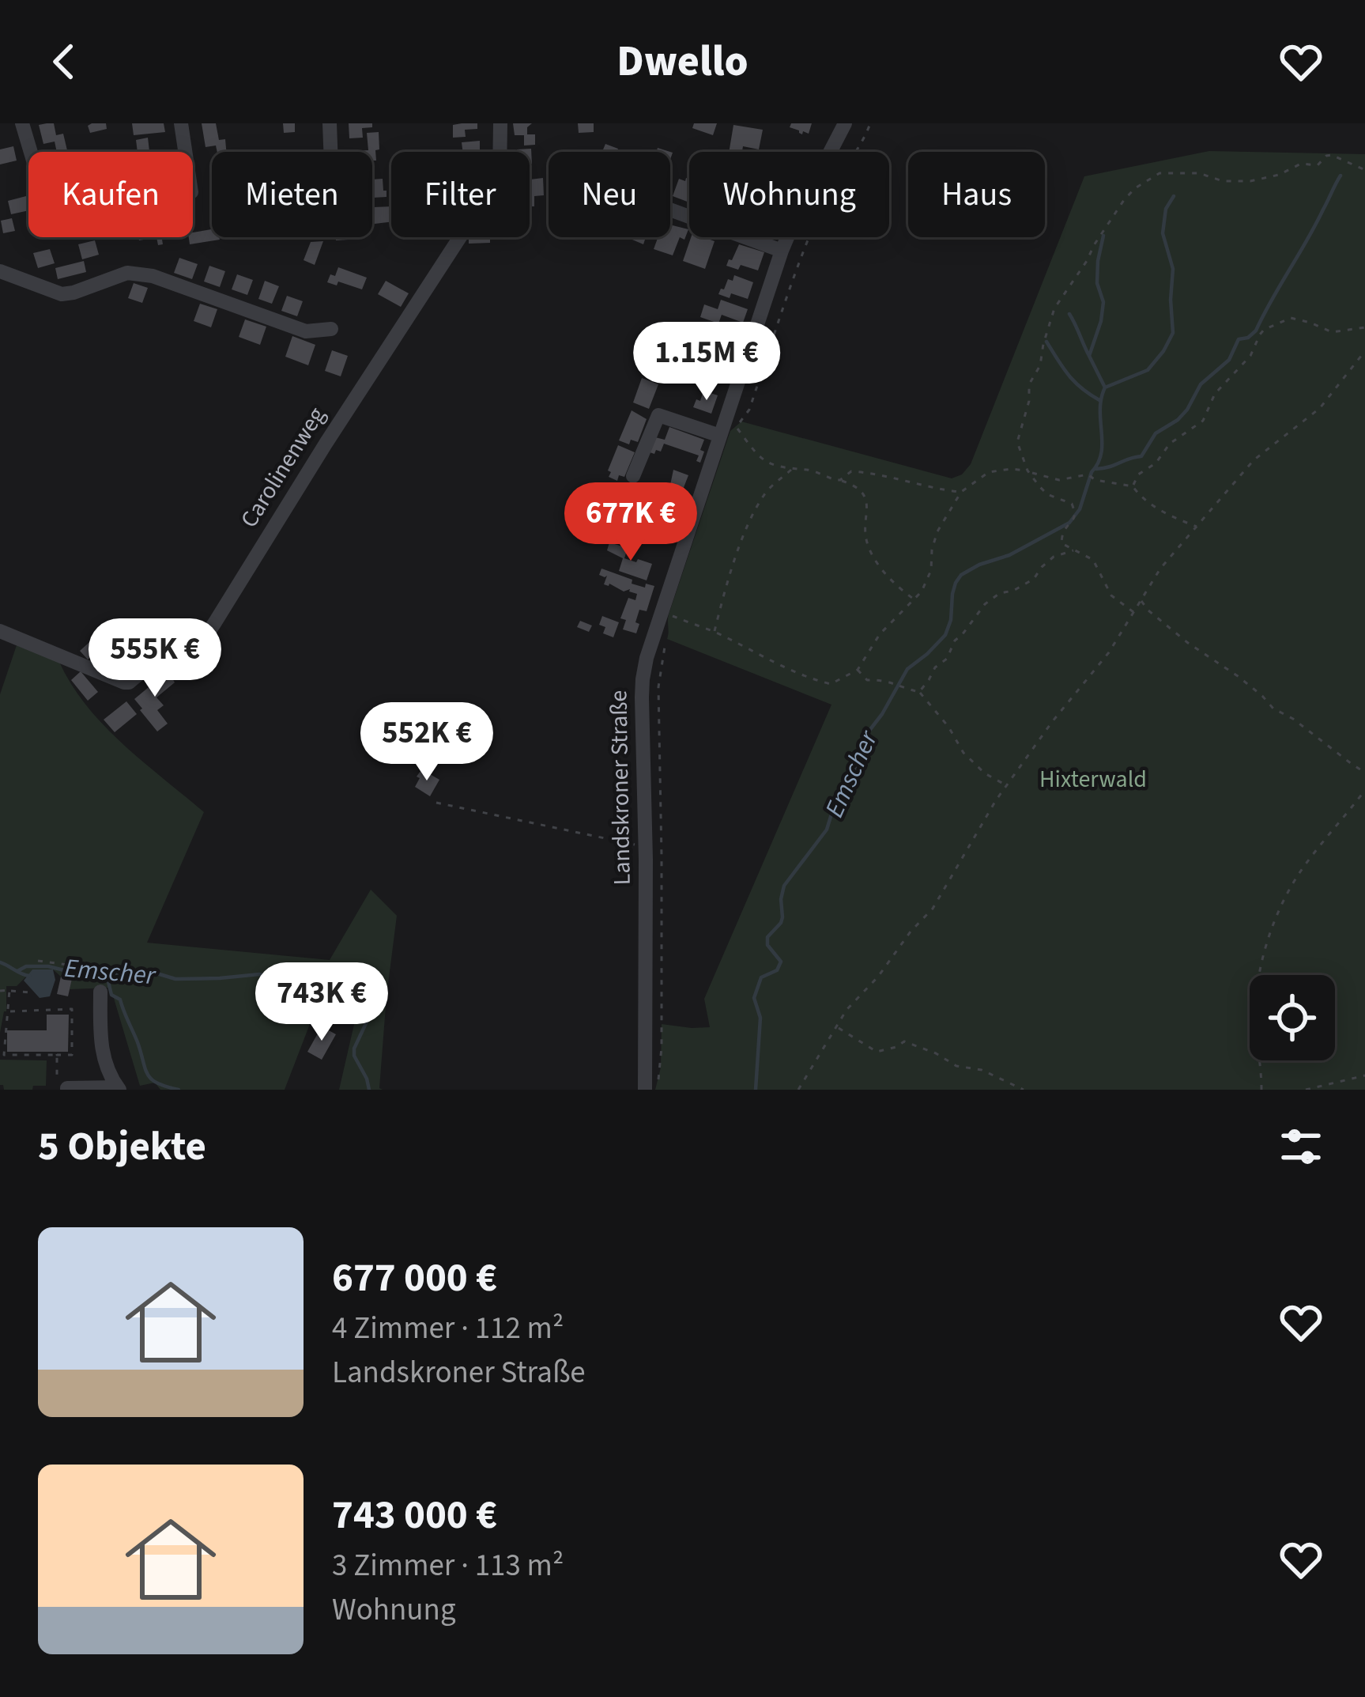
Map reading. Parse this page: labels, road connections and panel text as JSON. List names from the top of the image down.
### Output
{
  "streets": {
    "street": ["Carolinenweg", "Landskroner Straße"]
  },
  "water": ["Emscher"],
  "parks": ["Hixterwald"],
  "page": {
    "header": "Dwello",
    "chip": [
      "Kaufen",
      "Mieten",
      "Filter",
      "Neu",
      "Wohnung",
      "Haus"
    ],
    "price": [
      "1.15M €",
      "677K €",
      "555K €",
      "552K €",
      "743K €"
    ],
    "heading": "5 Objekte",
    "list": [
      {
        "name": "677 000 €",
        "note": "4 Zimmer · 112 m² · Landskroner Straße"
      },
      {
        "name": "743 000 €",
        "note": "3 Zimmer · 113 m² · Wohnung"
      }
    ]
  }
}
